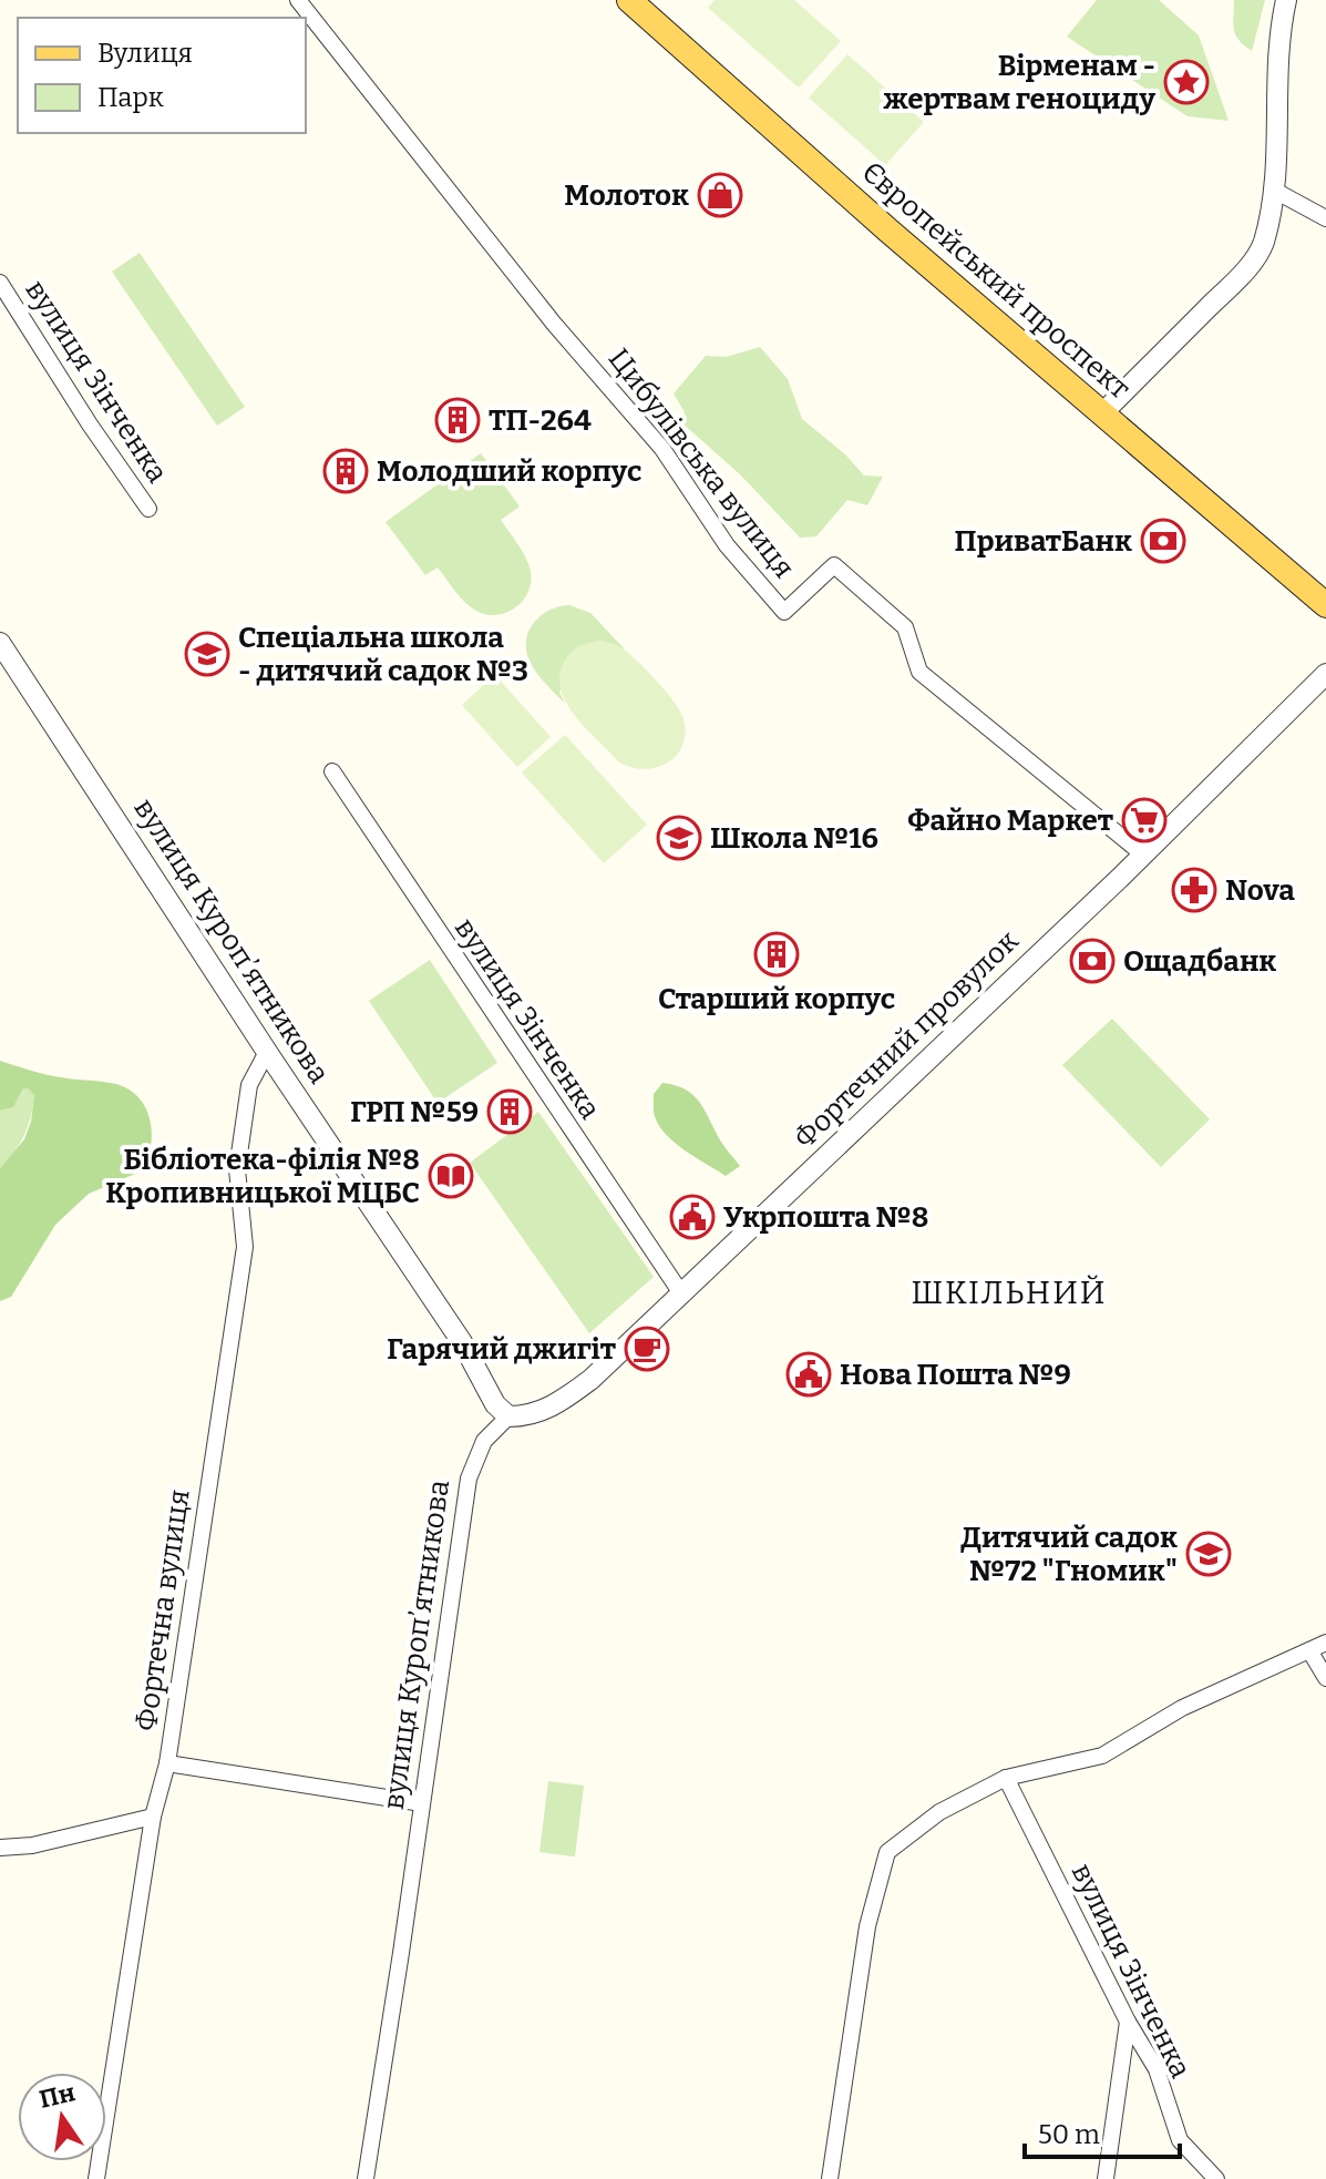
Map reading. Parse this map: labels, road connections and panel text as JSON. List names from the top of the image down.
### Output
{
  "streets": {
    "main road": ["Європейський проспект"],
    "street": [
      "вулиця Зінченка",
      "Цибулівська вулиця",
      "вулиця Куропʼятникова",
      "Фортечний провулок",
      "Фортечна вулиця"
    ]
  },
  "crossings": [
    ["вулиця Зінченка", "Фортечний провулок"],
    ["Цибулівська вулиця", "Фортечний провулок"],
    ["вулиця Куропʼятникова", "Фортечний провулок"],
    ["вулиця Куропʼятникова", "Фортечна вулиця"]
  ],
  "districts": ["ШКІЛЬНИЙ"],
  "places": {
    "place": ["Вірменам - жертвам геноциду"],
    "shop": ["Молоток"],
    "building": [
      "ТП-264",
      "Молодший корпус",
      "Старший корпус",
      "ГРП №59"
    ],
    "bank": ["ПриватБанк", "Ощадбанк"],
    "school or university": ["Спеціальна школа - дитячий садок №3", "Школа №16", "Дитячий садок №72 \"Гномик\""],
    "supermarket": ["Файно Маркет"],
    "pharmacy": ["Nova"],
    "library": ["Бібліотека-філія №8 Кропивницької МЦБС"],
    "public building": ["Укрпошта №8", "Нова Пошта №9"],
    "cafe": ["Гарячий джигіт"]
  },
  "legend": ["Вулиця", "Парк"],
  "scale_bar": "50 m",
  "north": "top"
}
